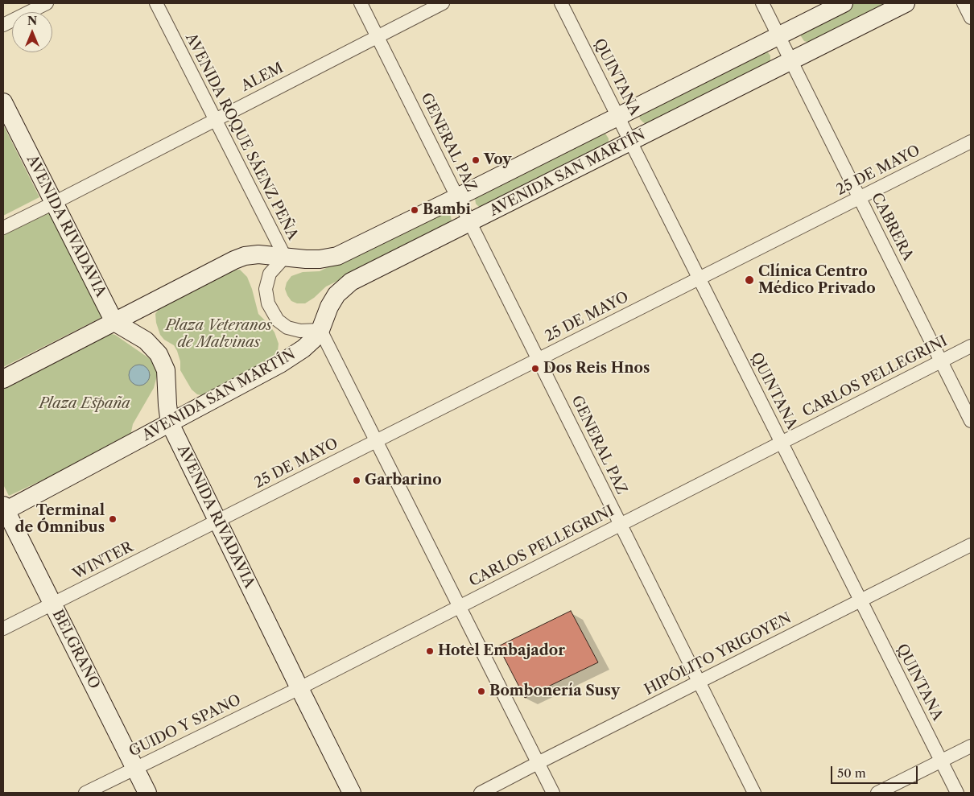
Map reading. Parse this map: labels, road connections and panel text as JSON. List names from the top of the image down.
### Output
{
  "streets": {
    "main road": ["AVENIDA SAN MARTÍN", "AVENIDA RIVADAVIA", "BELGRANO"],
    "street": [
      "ALEM",
      "QUINTANA",
      "AVENIDA ROQUE SÁENZ PEÑA",
      "GENERAL PAZ",
      "25 DE MAYO",
      "CABRERA",
      "CARLOS PELLEGRINI",
      "WINTER",
      "HIPÓLITO YRIGOYEN",
      "GUIDO Y SPANO"
    ]
  },
  "crossings": [
    ["ALEM", "AVENIDA ROQUE SÁENZ PEÑA"],
    ["ALEM", "GENERAL PAZ"],
    ["ALEM", "AVENIDA RIVADAVIA"],
    ["QUINTANA", "25 DE MAYO"],
    ["QUINTANA", "AVENIDA SAN MARTÍN"],
    ["QUINTANA", "CARLOS PELLEGRINI"],
    ["QUINTANA", "HIPÓLITO YRIGOYEN"],
    ["AVENIDA ROQUE SÁENZ PEÑA", "AVENIDA SAN MARTÍN"],
    ["GENERAL PAZ", "25 DE MAYO"],
    ["GENERAL PAZ", "AVENIDA SAN MARTÍN"],
    ["GENERAL PAZ", "CARLOS PELLEGRINI"],
    ["GENERAL PAZ", "HIPÓLITO YRIGOYEN"],
    ["25 DE MAYO", "AVENIDA RIVADAVIA"],
    ["25 DE MAYO", "CABRERA"],
    ["25 DE MAYO", "WINTER"],
    ["AVENIDA SAN MARTÍN", "AVENIDA RIVADAVIA"],
    ["AVENIDA SAN MARTÍN", "CABRERA"],
    ["AVENIDA SAN MARTÍN", "BELGRANO"],
    ["AVENIDA RIVADAVIA", "CARLOS PELLEGRINI"],
    ["AVENIDA RIVADAVIA", "WINTER"],
    ["AVENIDA RIVADAVIA", "GUIDO Y SPANO"],
    ["CABRERA", "CARLOS PELLEGRINI"],
    ["CARLOS PELLEGRINI", "GUIDO Y SPANO"],
    ["WINTER", "BELGRANO"],
    ["BELGRANO", "GUIDO Y SPANO"]
  ],
  "parks": ["Plaza Veteranos de Malvinas", "Plaza España"],
  "places": [
    "Voy",
    "Bambi",
    "Clínica Centro Médico Privado",
    "Dos Reis Hnos",
    "Garbarino",
    "Terminal de Ómnibus",
    "Hotel Embajador",
    "Bombonería Susy"
  ],
  "scale_bar": "50 m",
  "north": "top"
}
